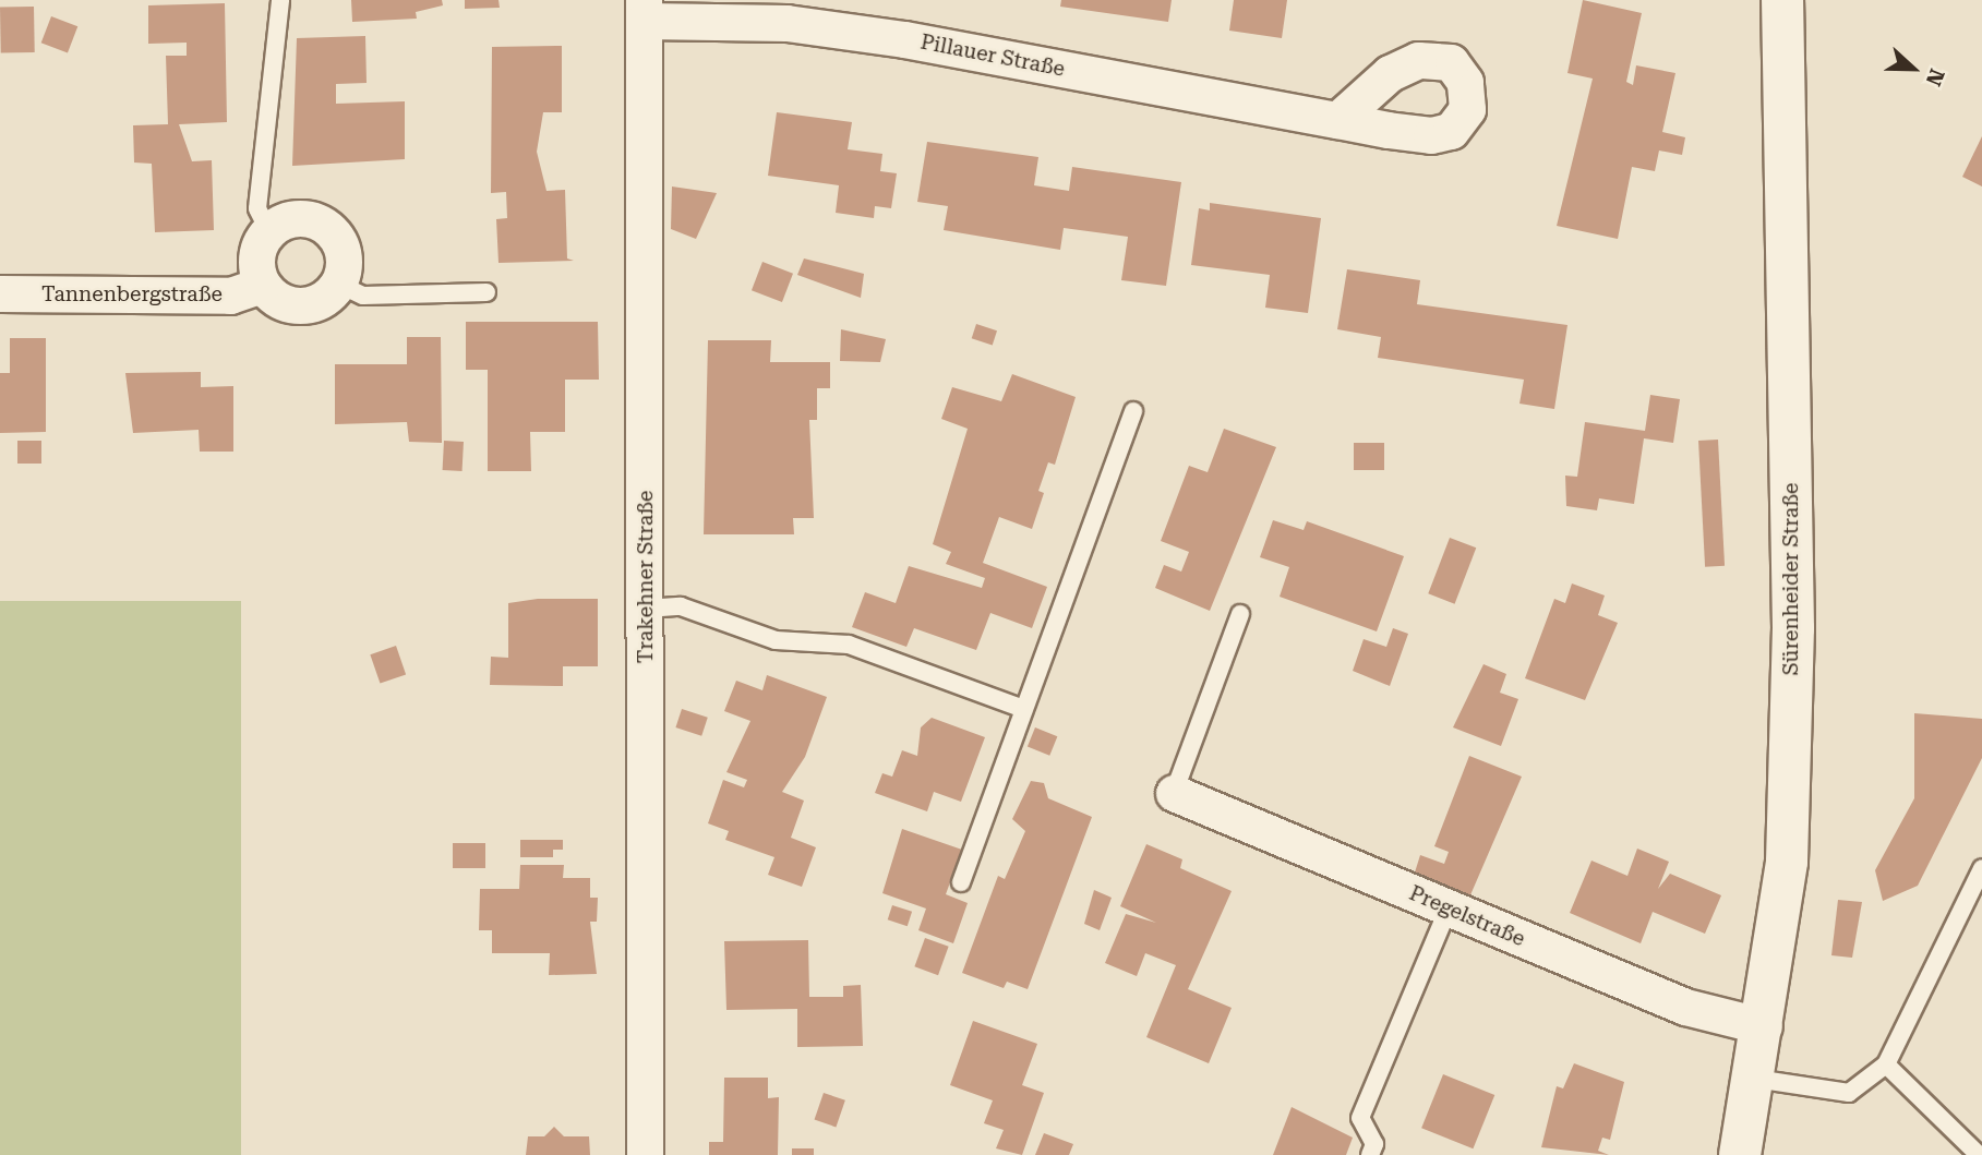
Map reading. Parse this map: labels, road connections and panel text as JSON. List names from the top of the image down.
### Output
{
  "streets": {
    "main road": ["Sürenheider Straße"],
    "street": [
      "Pillauer Straße",
      "Tannenbergstraße",
      "Trakehner Straße",
      "Pregelstraße"
    ]
  },
  "crossings": [
    ["Pillauer Straße", "Trakehner Straße"],
    ["Sürenheider Straße", "Pregelstraße"]
  ],
  "north": "right"
}
